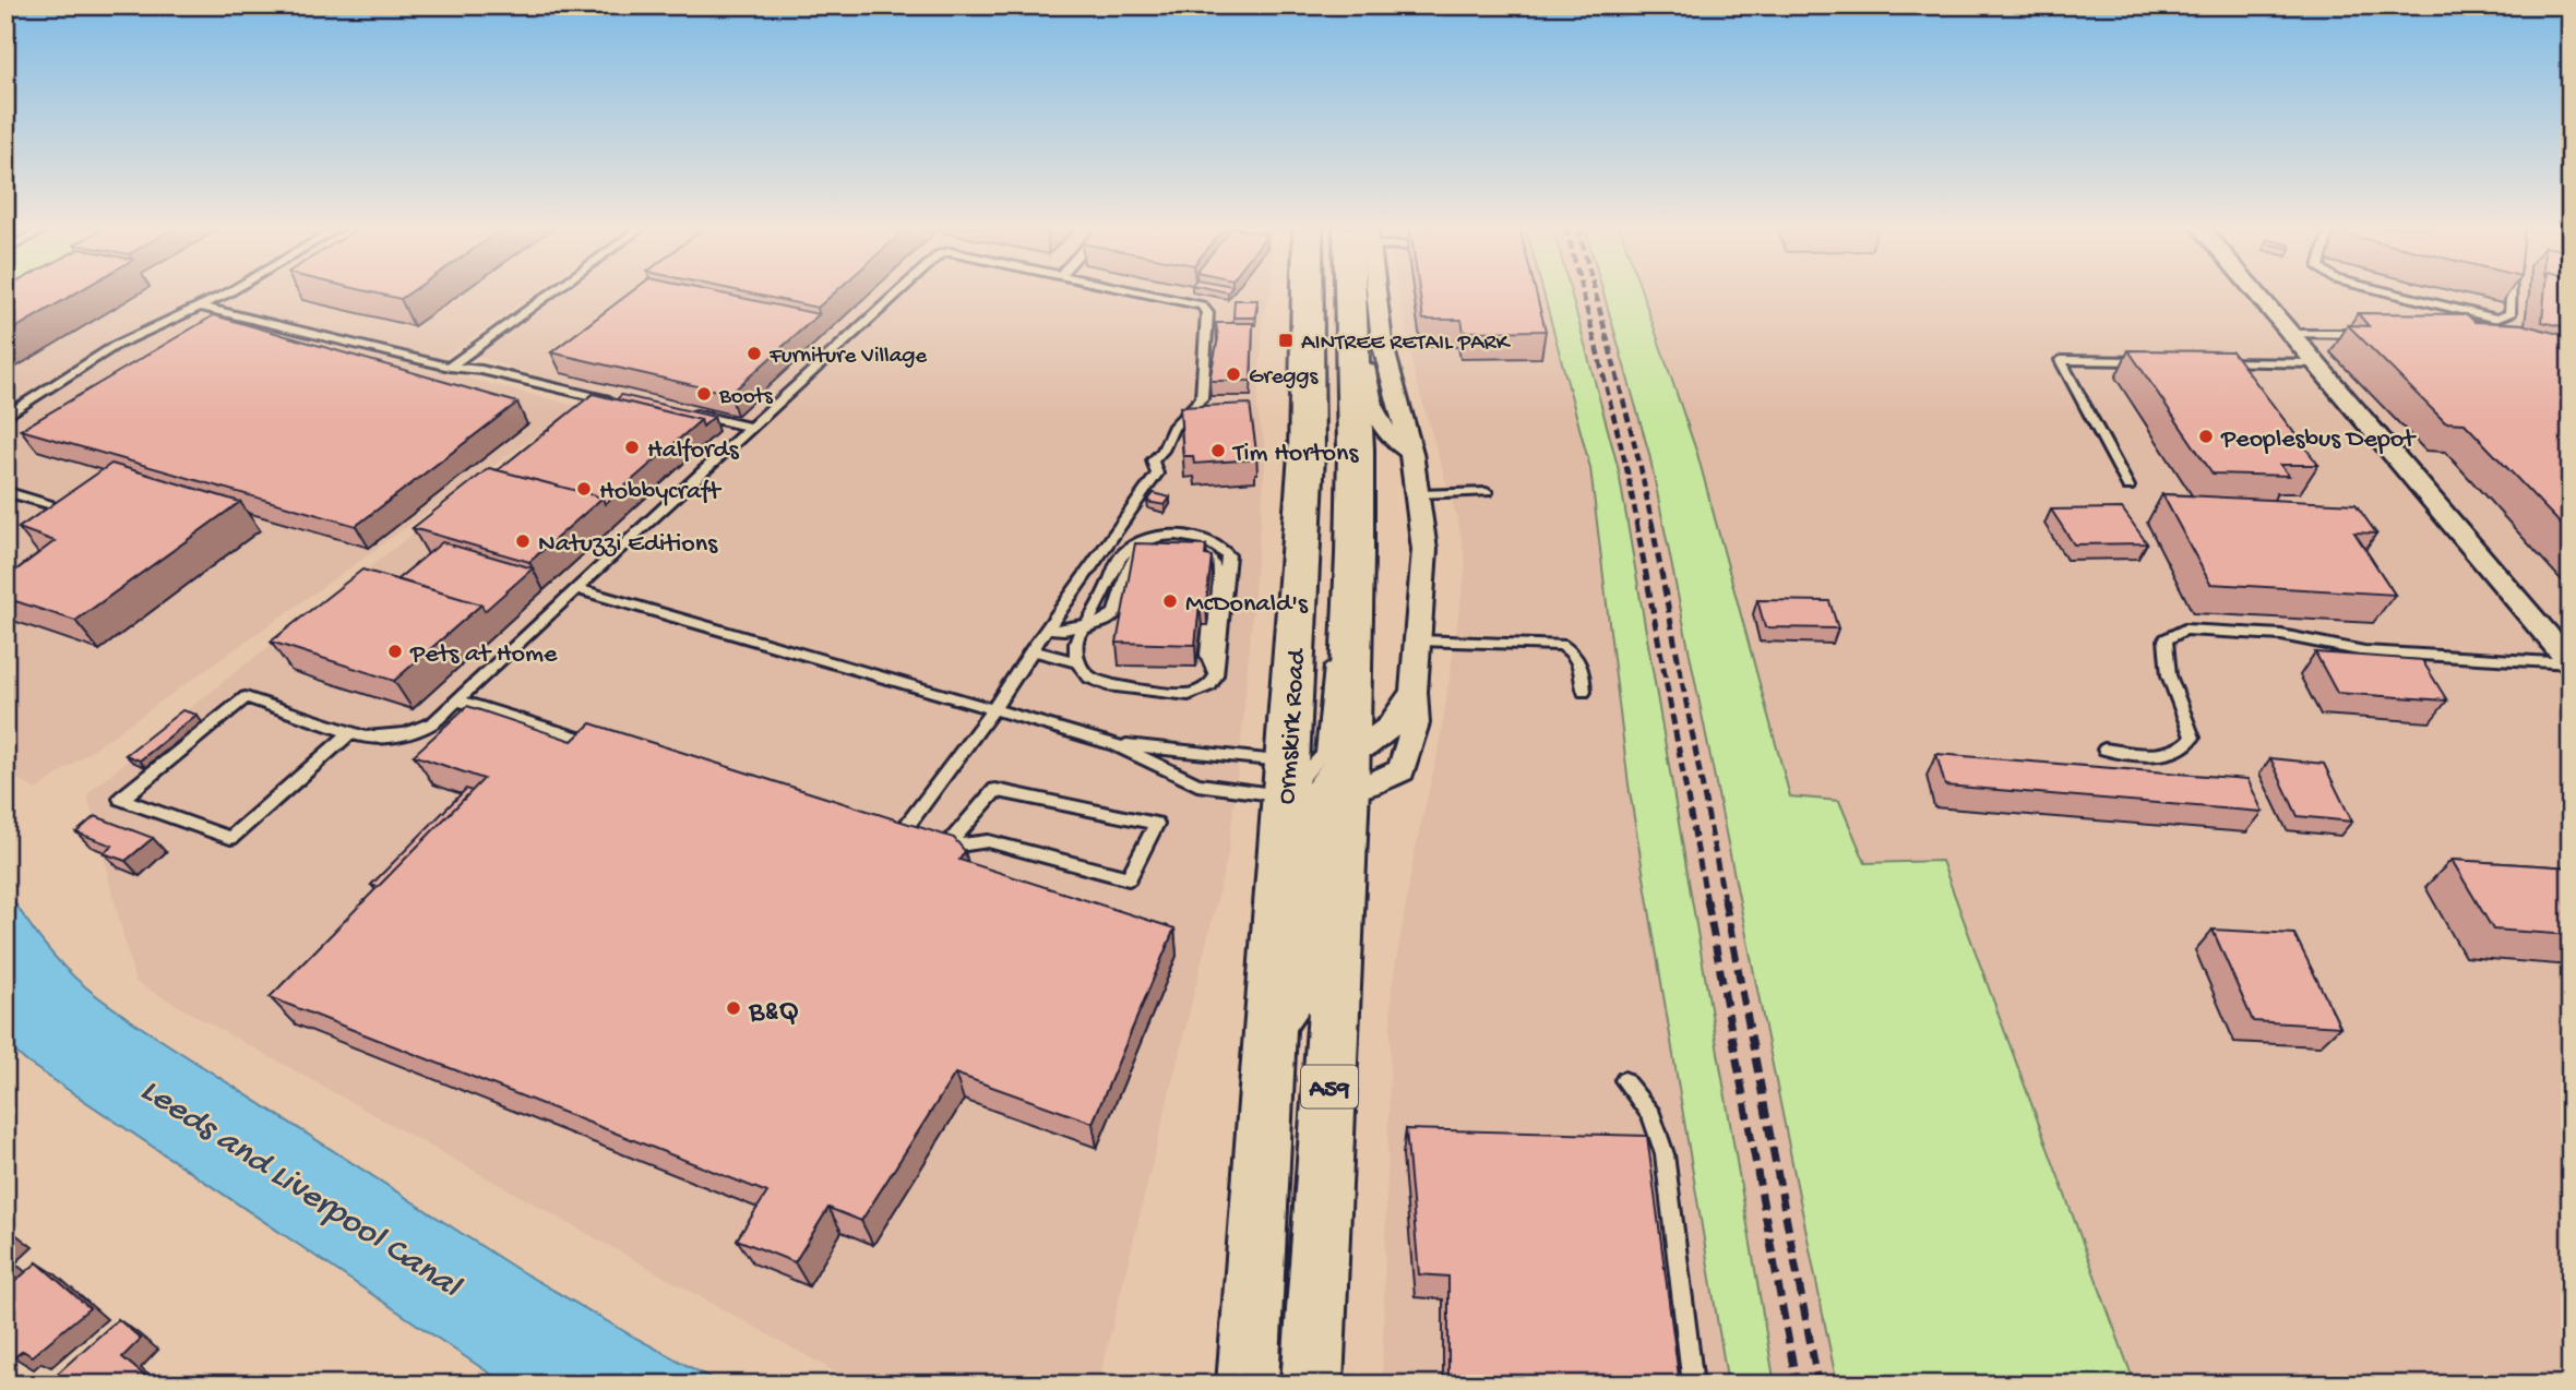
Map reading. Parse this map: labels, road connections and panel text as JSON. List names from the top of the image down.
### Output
{
  "streets": {
    "highway": ["Ormskirk Road", "A59"]
  },
  "water": ["Leeds and Liverpool Canal"],
  "places": {
    "transit": ["AINTREE RETAIL PARK"],
    "other": [
      "Furniture Village",
      "Greggs",
      "Boots",
      "Peoplesbus Depot",
      "Halfords",
      "Tim Hortons",
      "Hobbycraft",
      "Natuzzi Editions",
      "McDonald's",
      "Pets at Home",
      "B&Q"
    ]
  }
}
